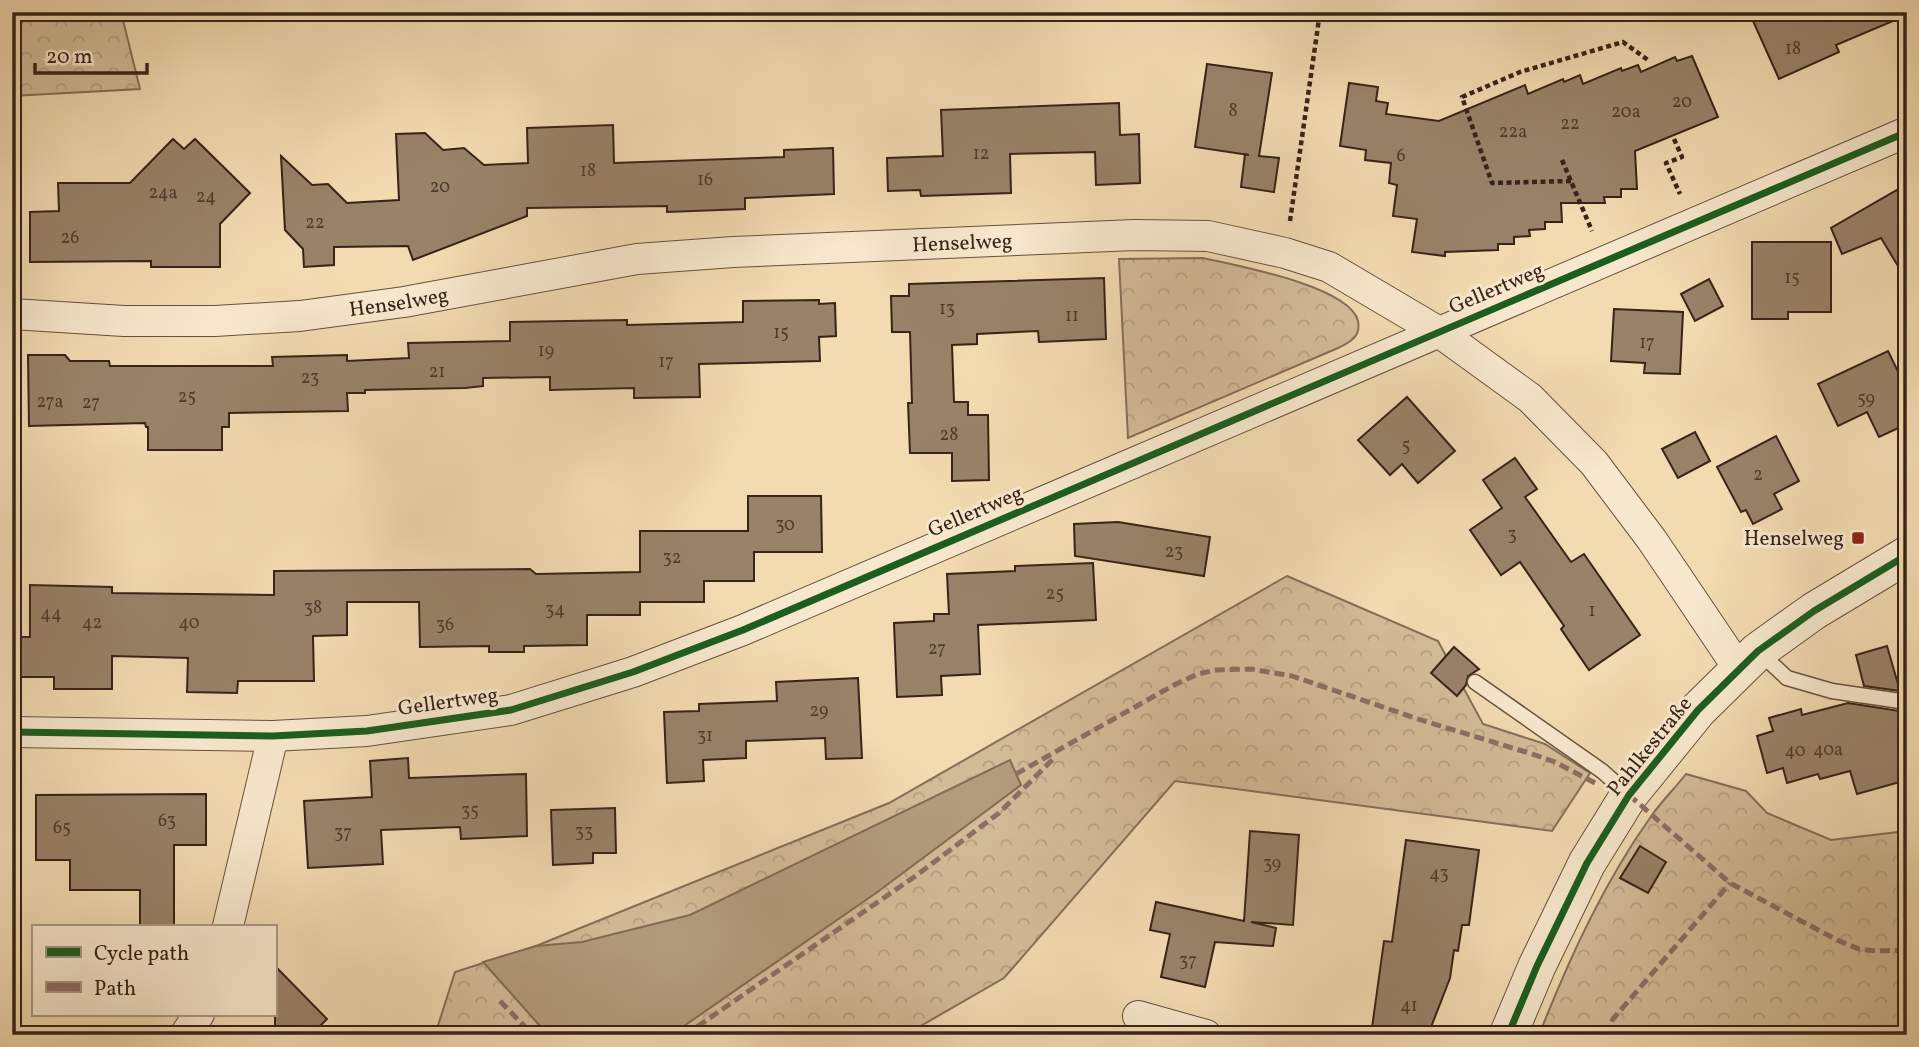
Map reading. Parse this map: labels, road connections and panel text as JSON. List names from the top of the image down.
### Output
{
  "streets": {
    "street": ["Henselweg", "Gellertweg", "Pahlkestraße"]
  },
  "crossings": [
    ["Henselweg", "Gellertweg"],
    ["Henselweg", "Pahlkestraße"]
  ],
  "places": {
    "transit": ["Henselweg"]
  },
  "house_numbers": [
    "18",
    "20",
    "8",
    "20a",
    "22",
    "22a",
    "12",
    "6",
    "18",
    "16",
    "20",
    "24a",
    "24",
    "22",
    "26",
    "15",
    "13",
    "11",
    "15",
    "17",
    "19",
    "17",
    "21",
    "23",
    "25",
    "59",
    "27a",
    "27",
    "28",
    "5",
    "2",
    "30",
    "3",
    "23",
    "32",
    "25",
    "38",
    "34",
    "1",
    "44",
    "42",
    "40",
    "36",
    "27",
    "29",
    "31",
    "40a",
    "40",
    "35",
    "63",
    "65",
    "33",
    "37",
    "39",
    "43",
    "37",
    "41"
  ],
  "legend": ["Cycle path", "Path"],
  "scale_bar": "20 m"
}
